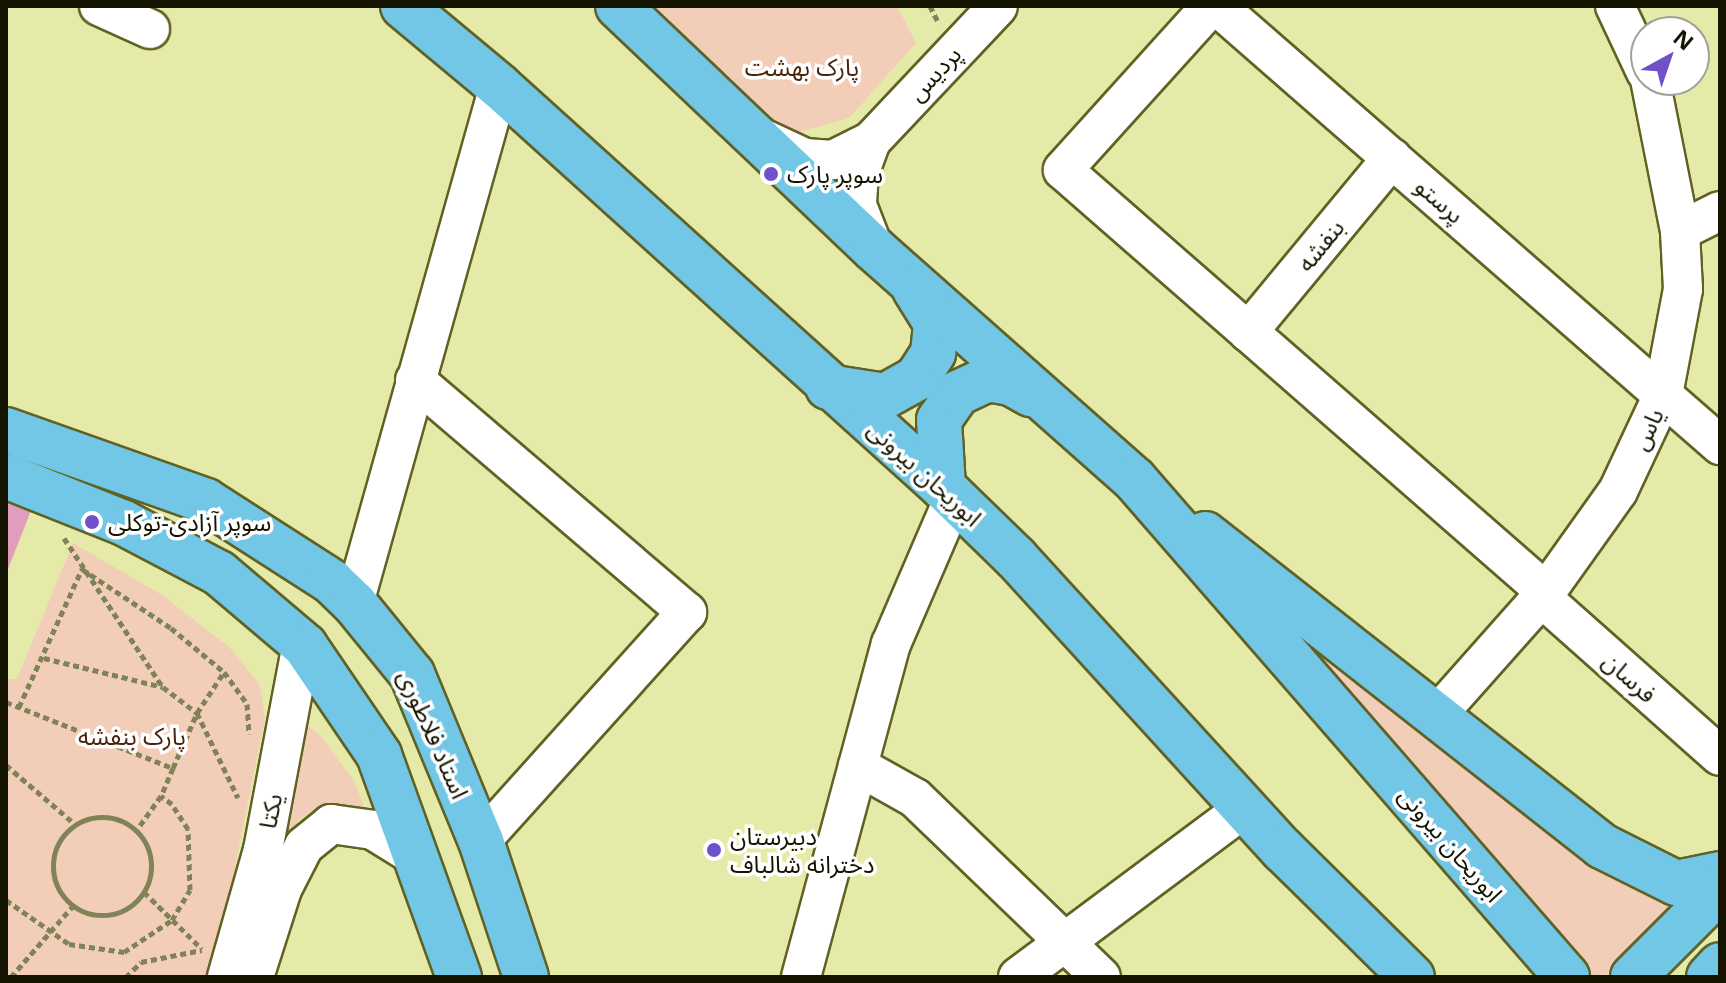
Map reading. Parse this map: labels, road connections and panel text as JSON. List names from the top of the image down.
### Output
{
  "streets": {
    "main road": ["ابوریحان بیرونی", "استاد فلاطوری"],
    "street": [
      "پردیس",
      "پرستو",
      "بنفشه",
      "یاس",
      "فرسان",
      "یکتا"
    ]
  },
  "crossings": [
    ["پرستو", "بنفشه"],
    ["پرستو", "یاس"],
    ["پرستو", "فرسان"],
    ["بنفشه", "فرسان"],
    ["یاس", "فرسان"]
  ],
  "parks": ["پارک بهشت", "پارک بنفشه"],
  "places": ["سوپر پارک", "سوپر آزادی-توکلی", "دبیرستان دخترانه شالباف"],
  "north": "top right"
}
